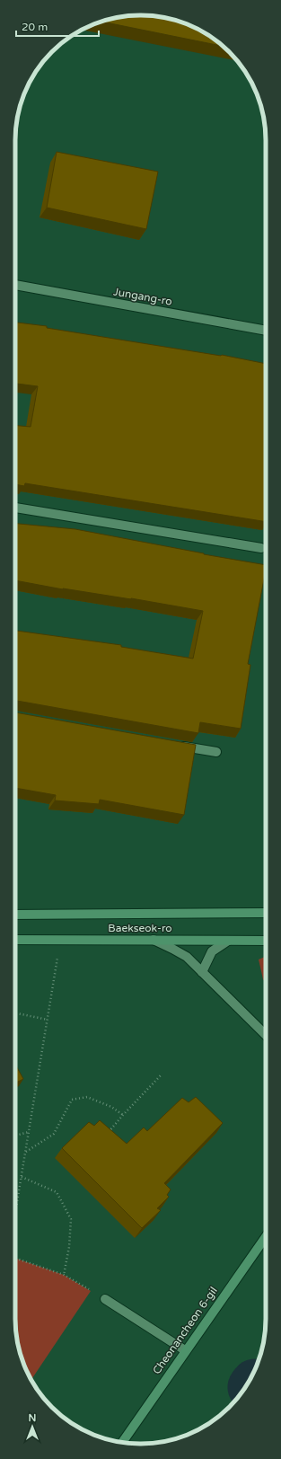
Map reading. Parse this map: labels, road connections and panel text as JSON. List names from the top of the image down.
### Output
{
  "streets": {
    "main road": ["Baekseok-ro", "Cheonancheon 6-gil"],
    "street": ["Jungang-ro"]
  },
  "scale_bar": "20 m",
  "north": "top"
}
